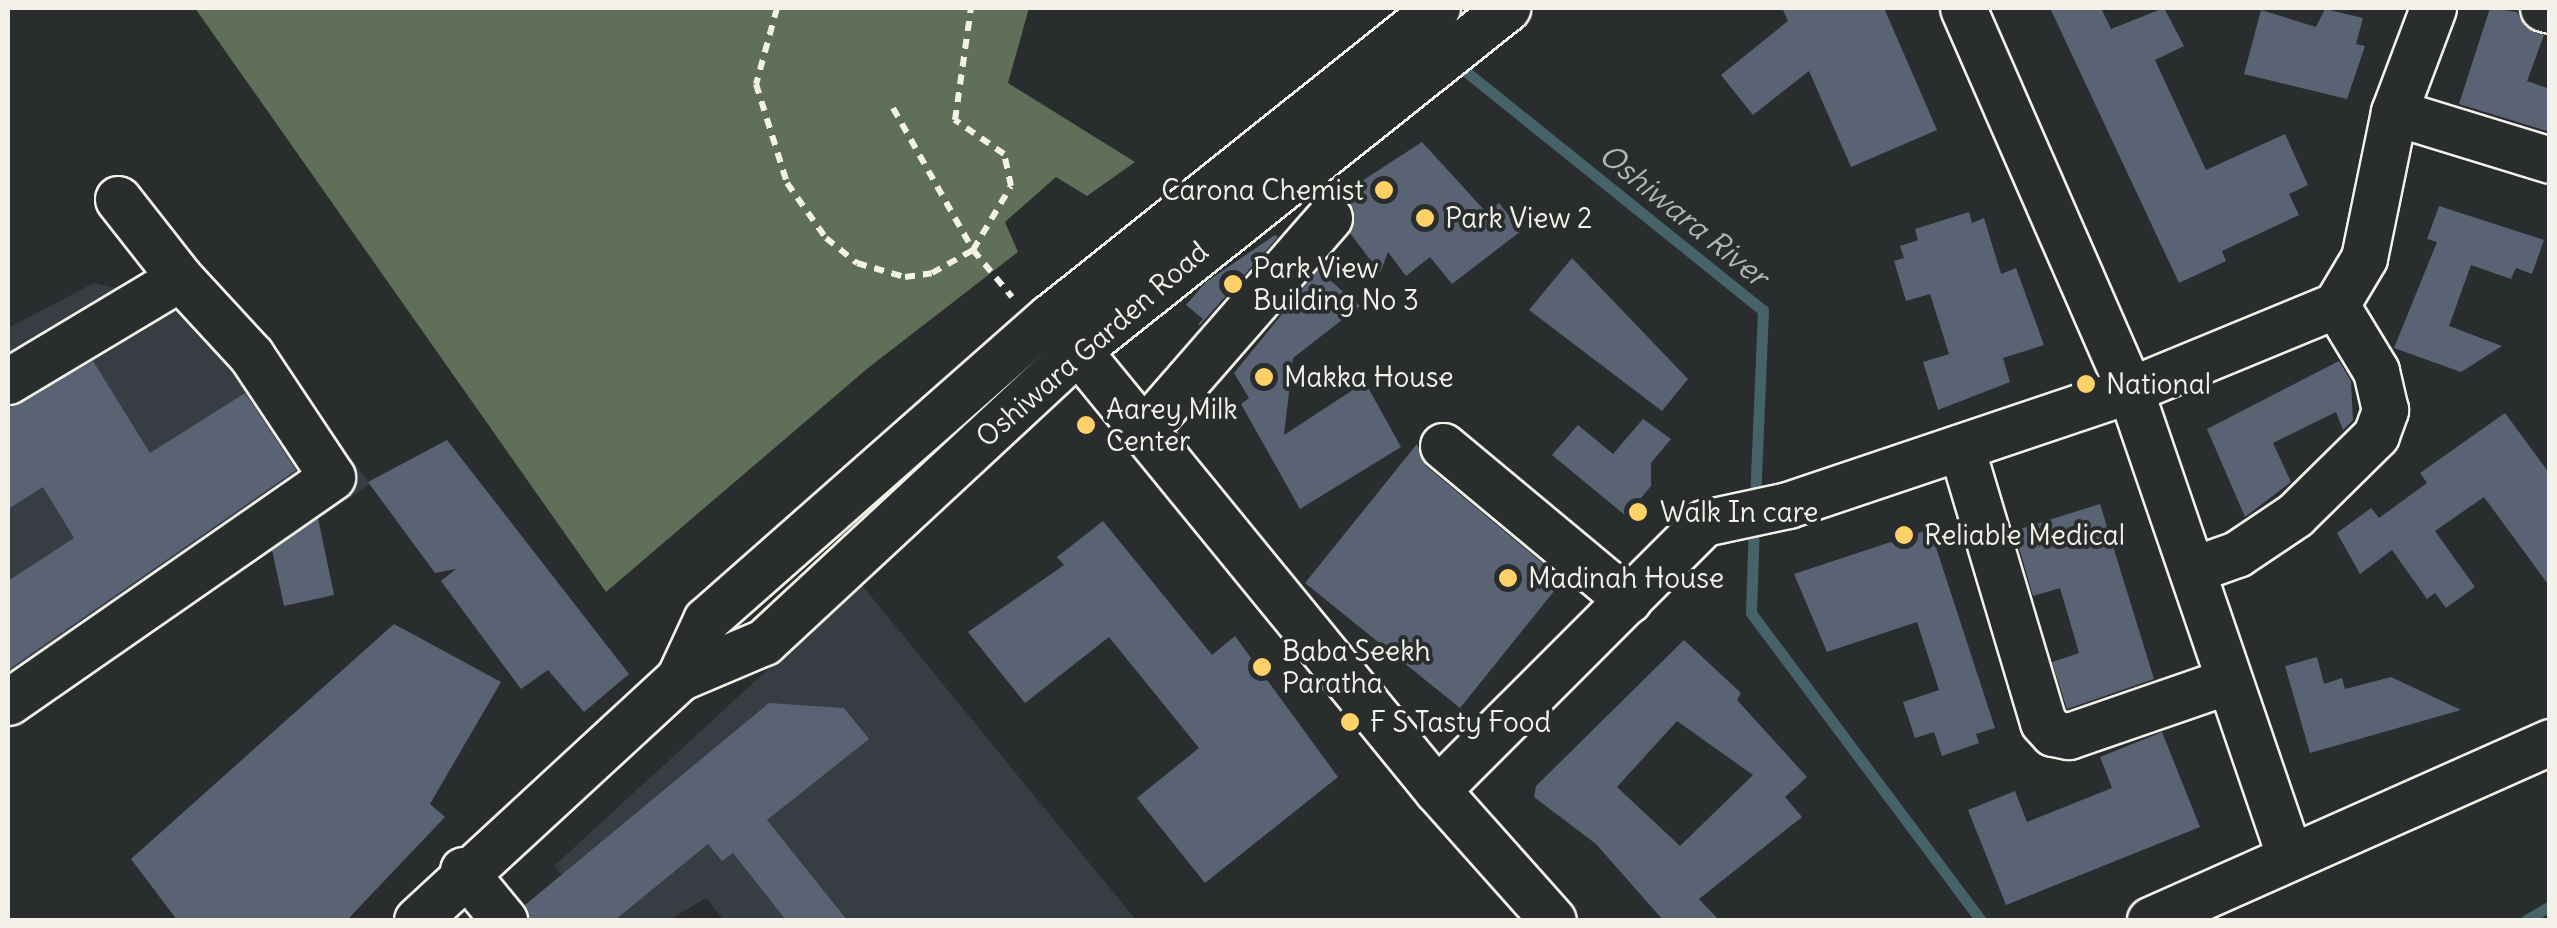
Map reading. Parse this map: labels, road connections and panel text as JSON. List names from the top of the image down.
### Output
{
  "streets": {
    "street": ["Oshiwara Garden Road"]
  },
  "water": ["Oshiwara River"],
  "places": [
    "Carona Chemist",
    "Park View 2",
    "Park View Building No 3",
    "Makka House",
    "National",
    "Aarey Milk Center",
    "Walk In care",
    "Reliable Medical",
    "Madinah House",
    "Baba Seekh Paratha",
    "F S Tasty Food"
  ]
}
